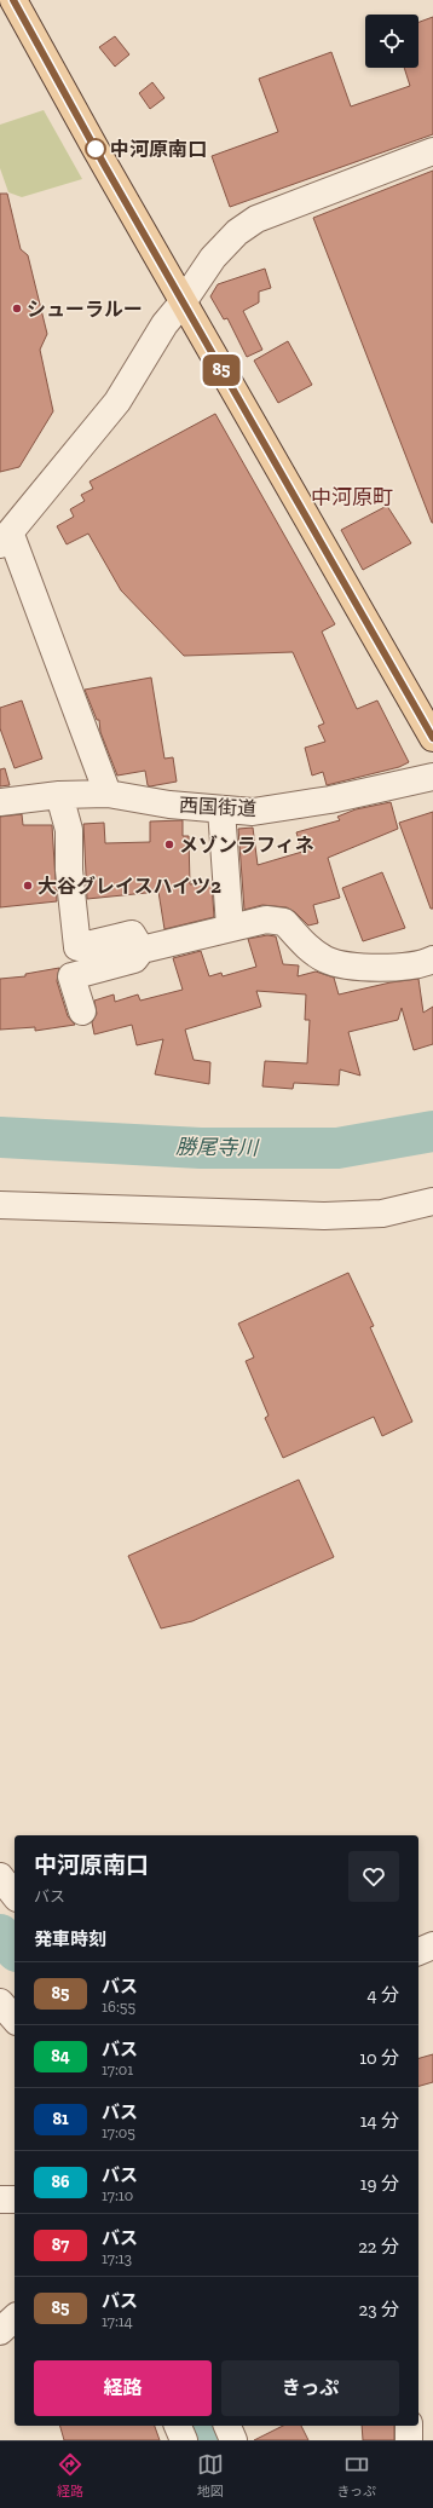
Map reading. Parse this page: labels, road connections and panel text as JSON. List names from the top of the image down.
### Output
{
  "streets": {
    "street": ["西国街道"]
  },
  "districts": ["中河原町"],
  "water": ["勝尾寺川"],
  "places": [
    "中河原南口",
    "シューラルー",
    "メゾンラフィネ",
    "大谷グレイスハイツ2"
  ],
  "lines": ["bus line 85"],
  "page": {
    "on_map": "85",
    "heading": [
      ["中河原南口", "バス"],
      "発車時刻"
    ],
    "list": [
      {
        "mark": "85",
        "name": "バス",
        "note": "16:55",
        "value": "4 分"
      },
      {
        "mark": "84",
        "name": "バス",
        "note": "17:01",
        "value": "10 分"
      },
      {
        "mark": "81",
        "name": "バス",
        "note": "17:05",
        "value": "14 分"
      },
      {
        "mark": "86",
        "name": "バス",
        "note": "17:10",
        "value": "19 分"
      },
      {
        "mark": "87",
        "name": "バス",
        "note": "17:13",
        "value": "22 分"
      },
      {
        "mark": "85",
        "name": "バス",
        "note": "17:14",
        "value": "23 分"
      }
    ],
    "buttons": ["経路", "きっぷ"],
    "tabs": ["経路", "地図", "きっぷ"]
  }
}
